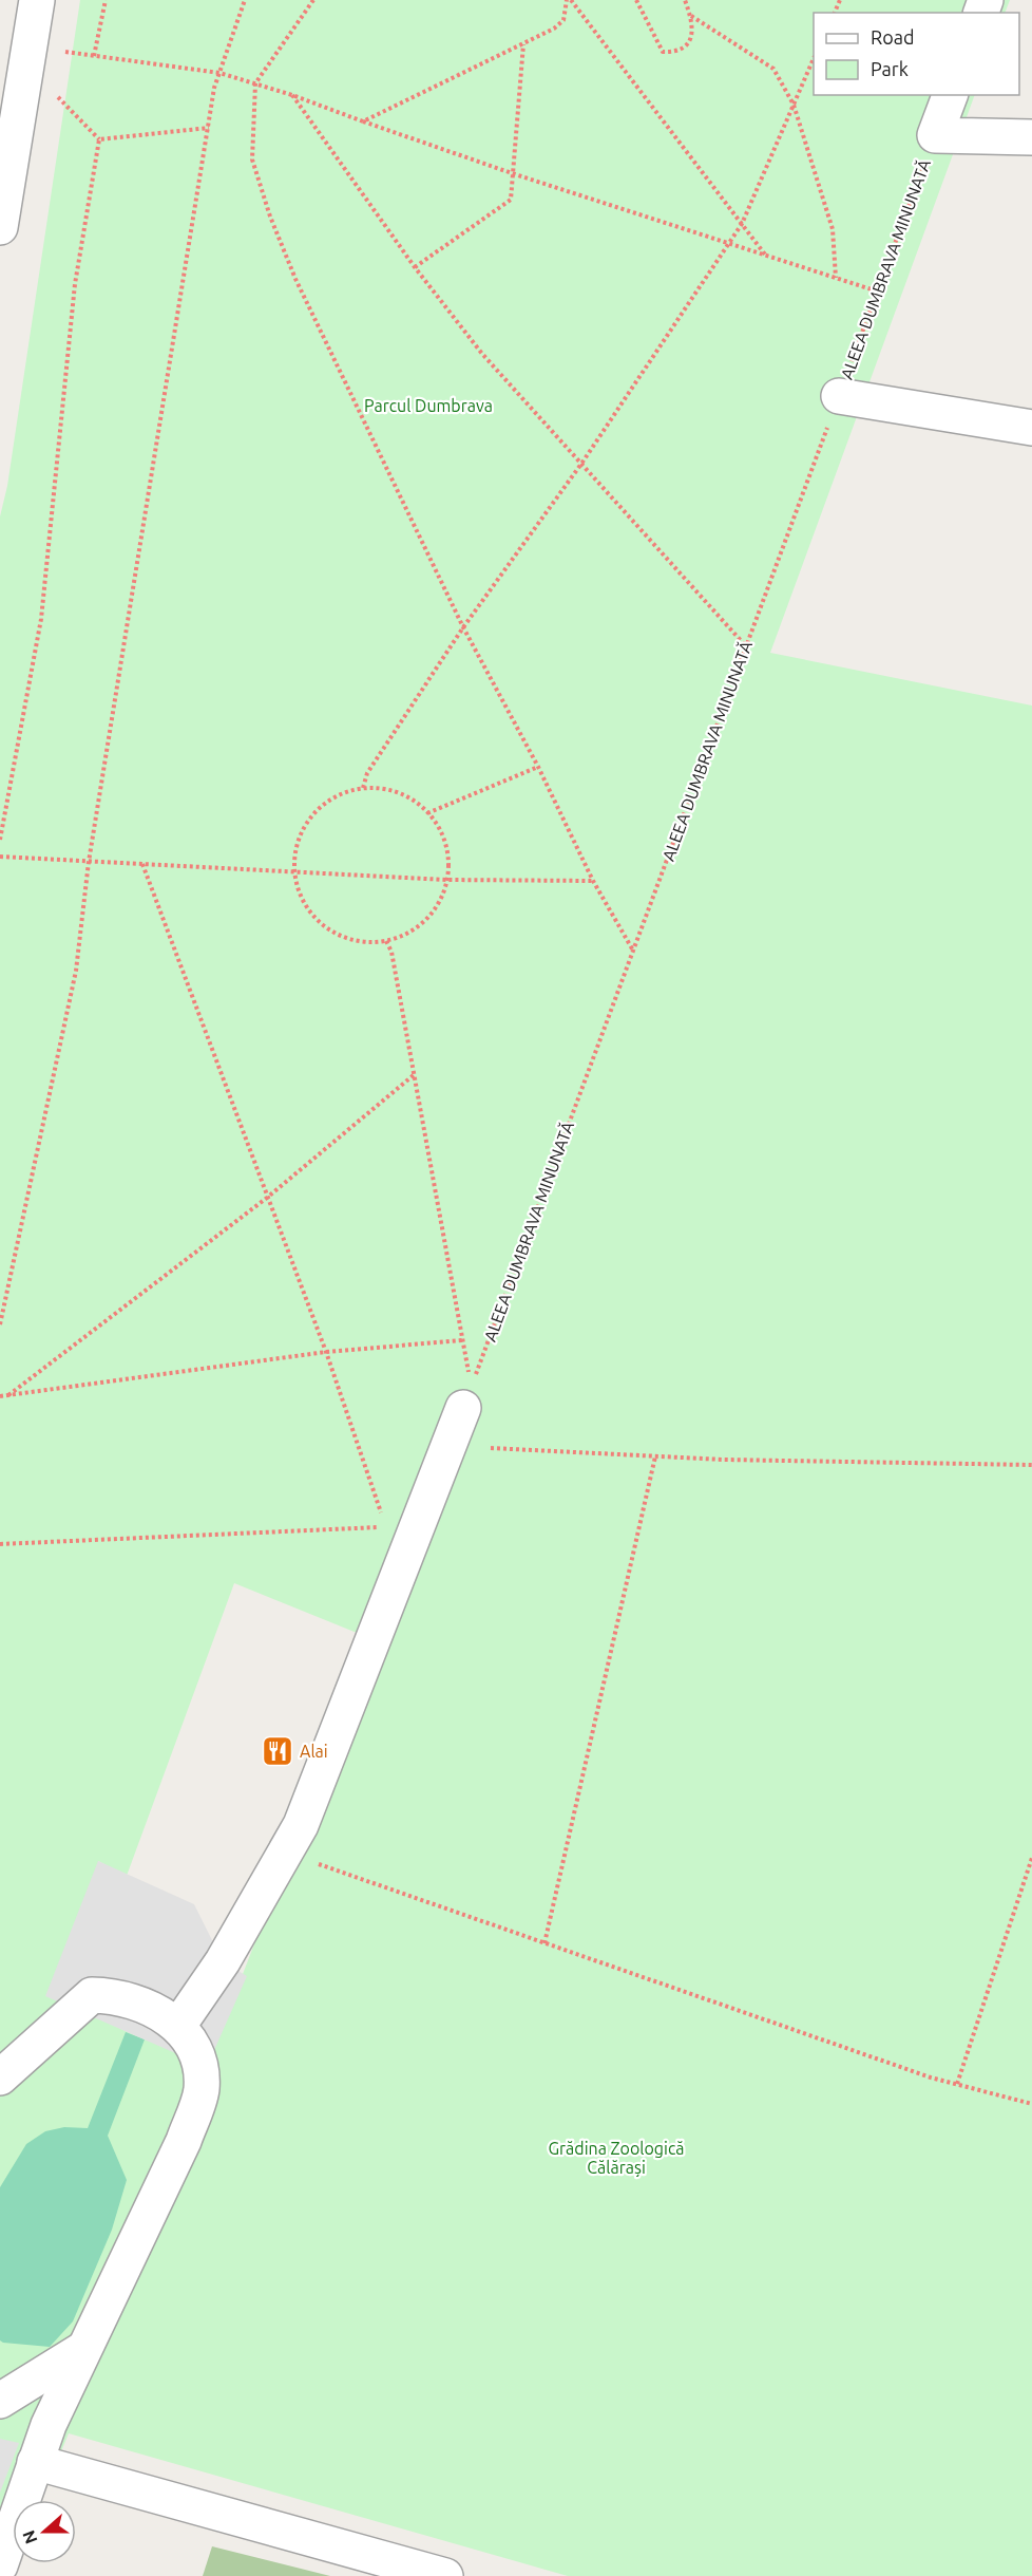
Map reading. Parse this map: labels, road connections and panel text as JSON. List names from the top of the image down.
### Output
{
  "streets": {
    "path": ["ALEEA DUMBRAVA MINUNATĂ"]
  },
  "parks": ["Parcul Dumbrava", "Grădina Zoologică Călărași"],
  "places": {
    "restaurant": ["Alai"]
  },
  "legend": ["Road", "Park"],
  "north": "left"
}
